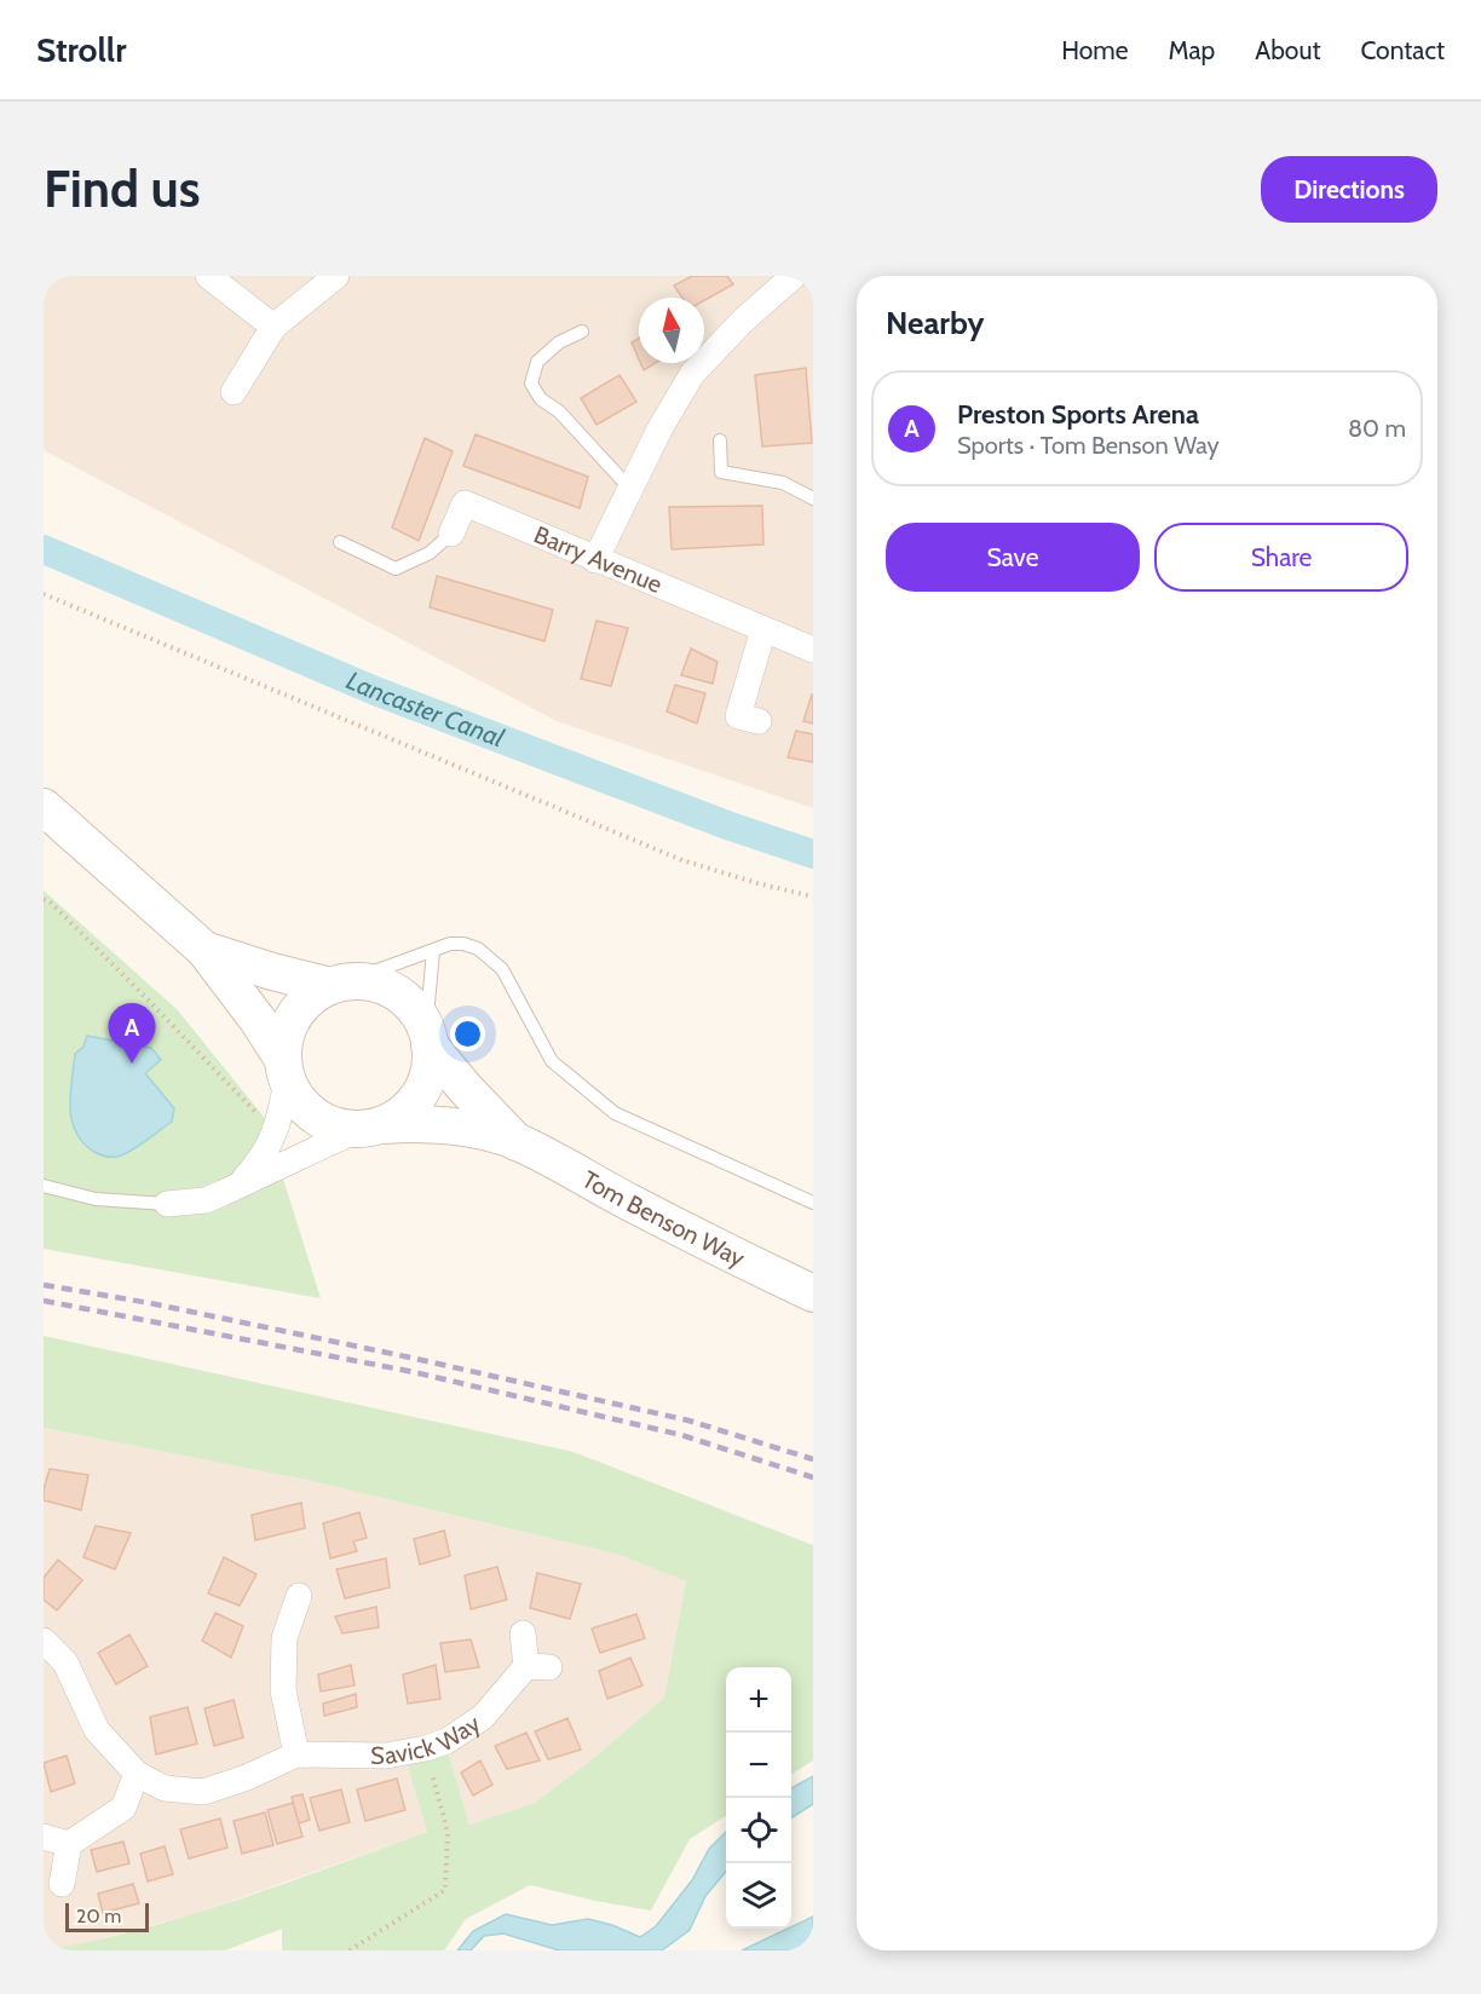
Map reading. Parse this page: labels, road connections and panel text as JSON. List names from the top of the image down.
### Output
{
  "streets": {
    "main road": ["Tom Benson Way"],
    "street": ["Barry Avenue", "Savick Way"]
  },
  "water": ["Lancaster Canal"],
  "scale_bar": "20 m",
  "north": "top",
  "page": {
    "header": "Strollr",
    "nav": [
      "Home",
      "Map",
      "About",
      "Contact"
    ],
    "buttons": [
      "Directions",
      ["Save", "Share"]
    ],
    "title": "Find us",
    "heading": "Nearby",
    "list": [
      {
        "mark": "A",
        "name": "Preston Sports Arena",
        "note": "Sports · Tom Benson Way",
        "value": "80 m"
      }
    ],
    "pins": "A",
    "map_buttons": ["+", "−"],
    "scale": "20 m"
  }
}
